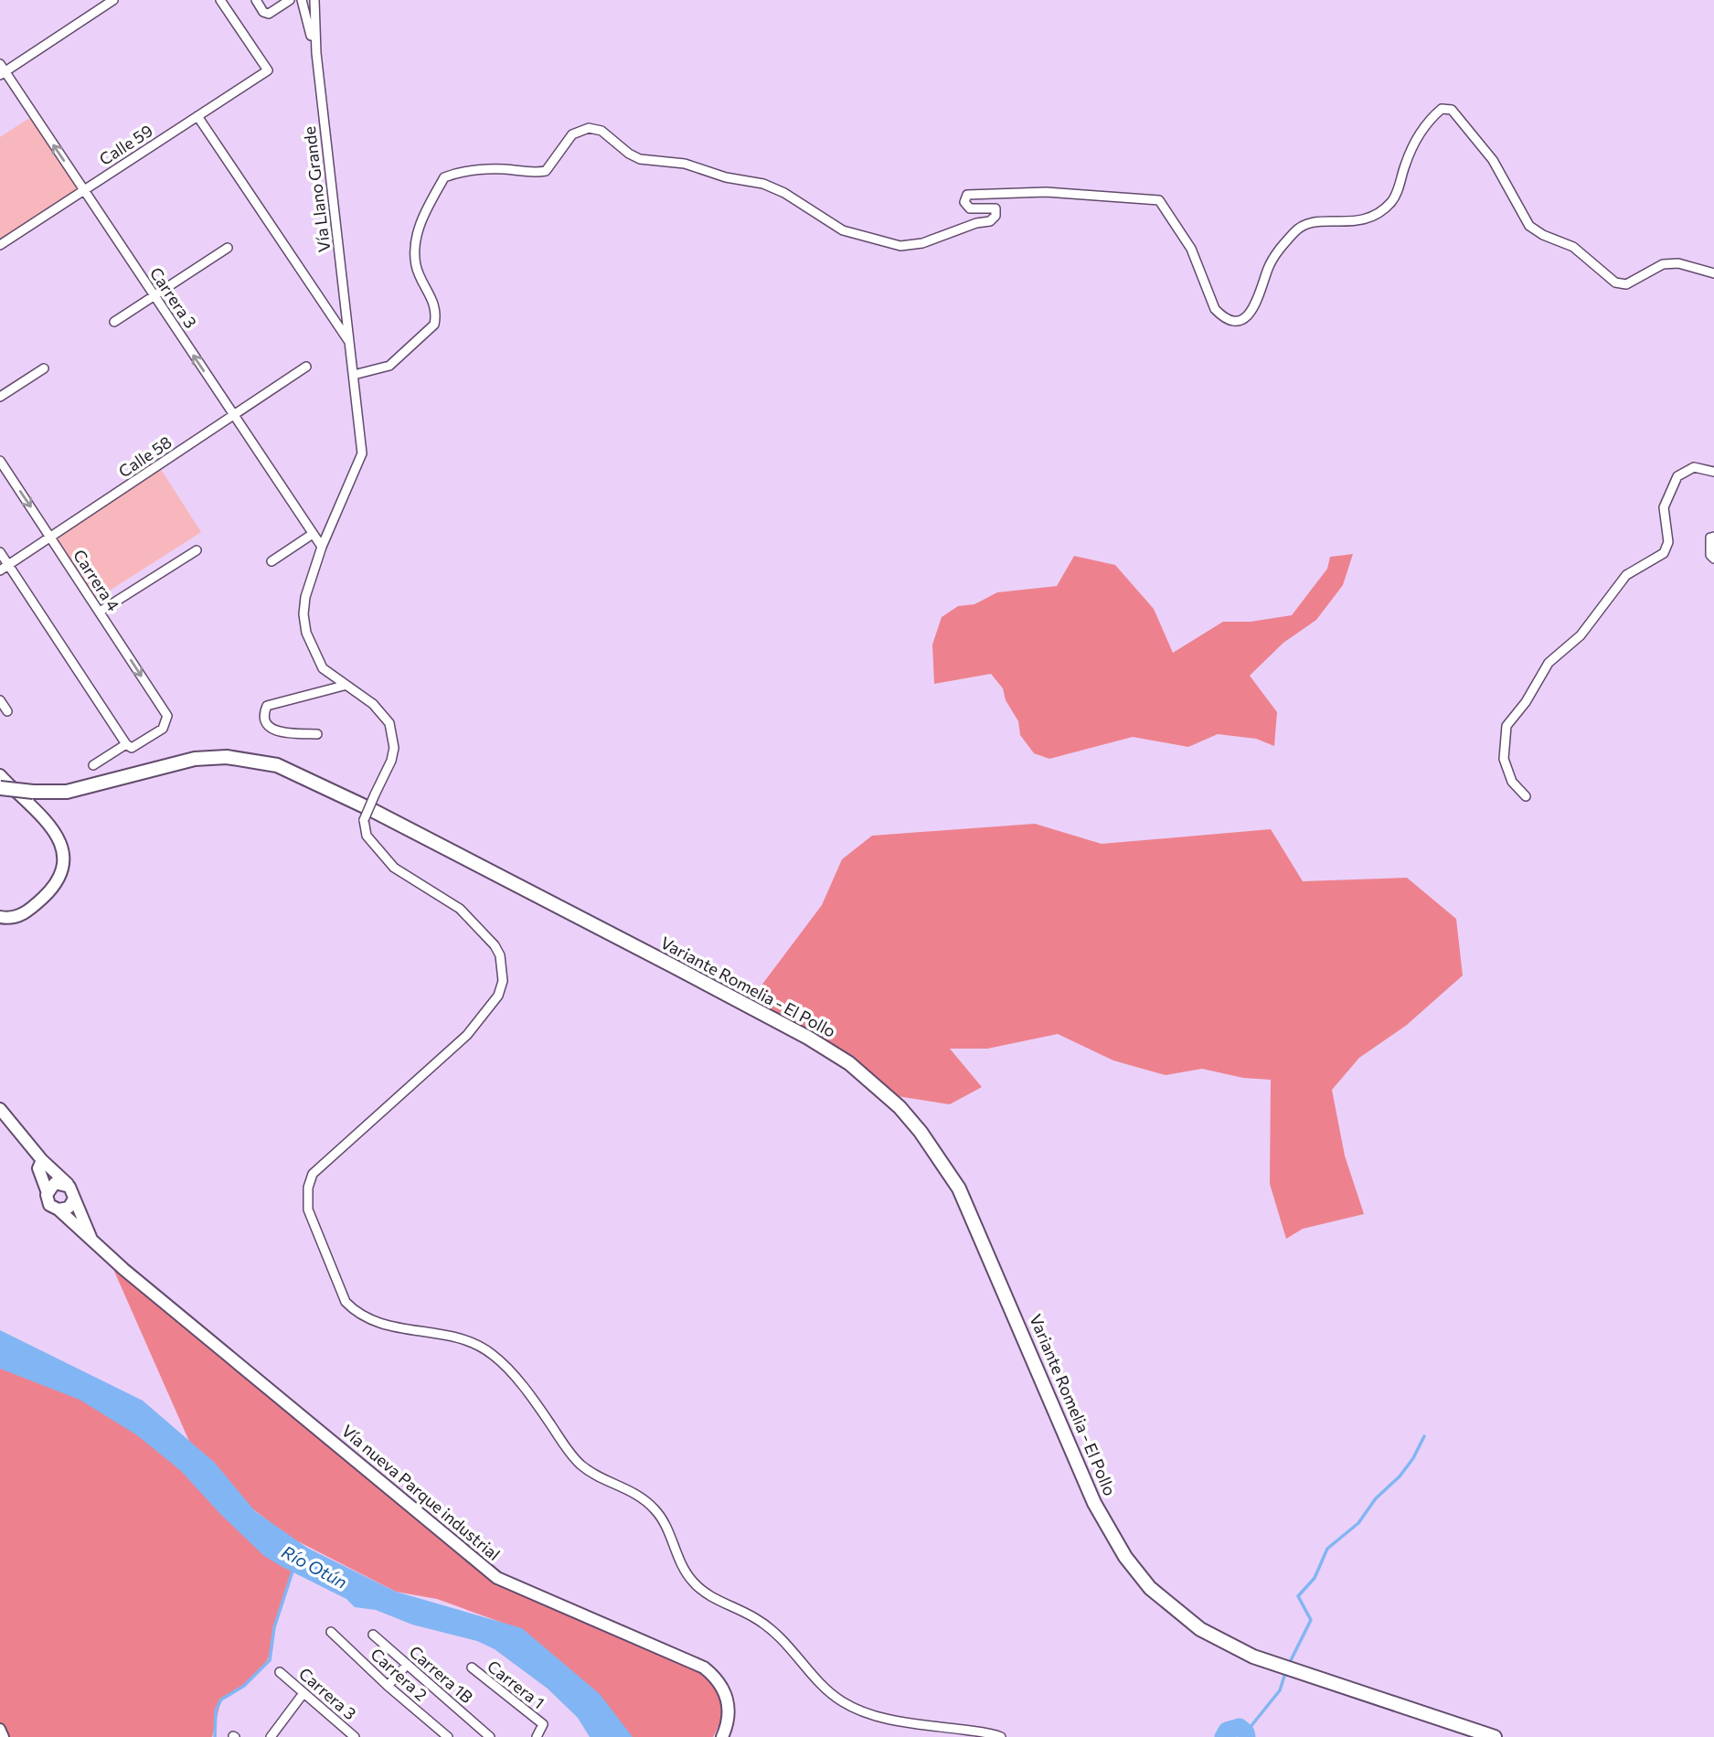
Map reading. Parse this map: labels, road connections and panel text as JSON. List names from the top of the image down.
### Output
{
  "streets": {
    "highway": ["Variante Romelia - El Pollo"],
    "main road": ["Vía nueva Parque industrial"],
    "street": [
      "Calle 59",
      "Vía Llano Grande",
      "Carrera 3",
      "Calle 58",
      "Carrera 4",
      "Carrera 2",
      "Carrera 1B",
      "Carrera 1"
    ]
  },
  "crossings": [
    ["Calle 59", "Carrera 3"],
    ["Vía Llano Grande", "Carrera 3"],
    ["Carrera 3", "Calle 58"],
    ["Calle 58", "Carrera 4"]
  ],
  "one_way": ["Carrera 3"],
  "water": ["Río Otún"]
}
